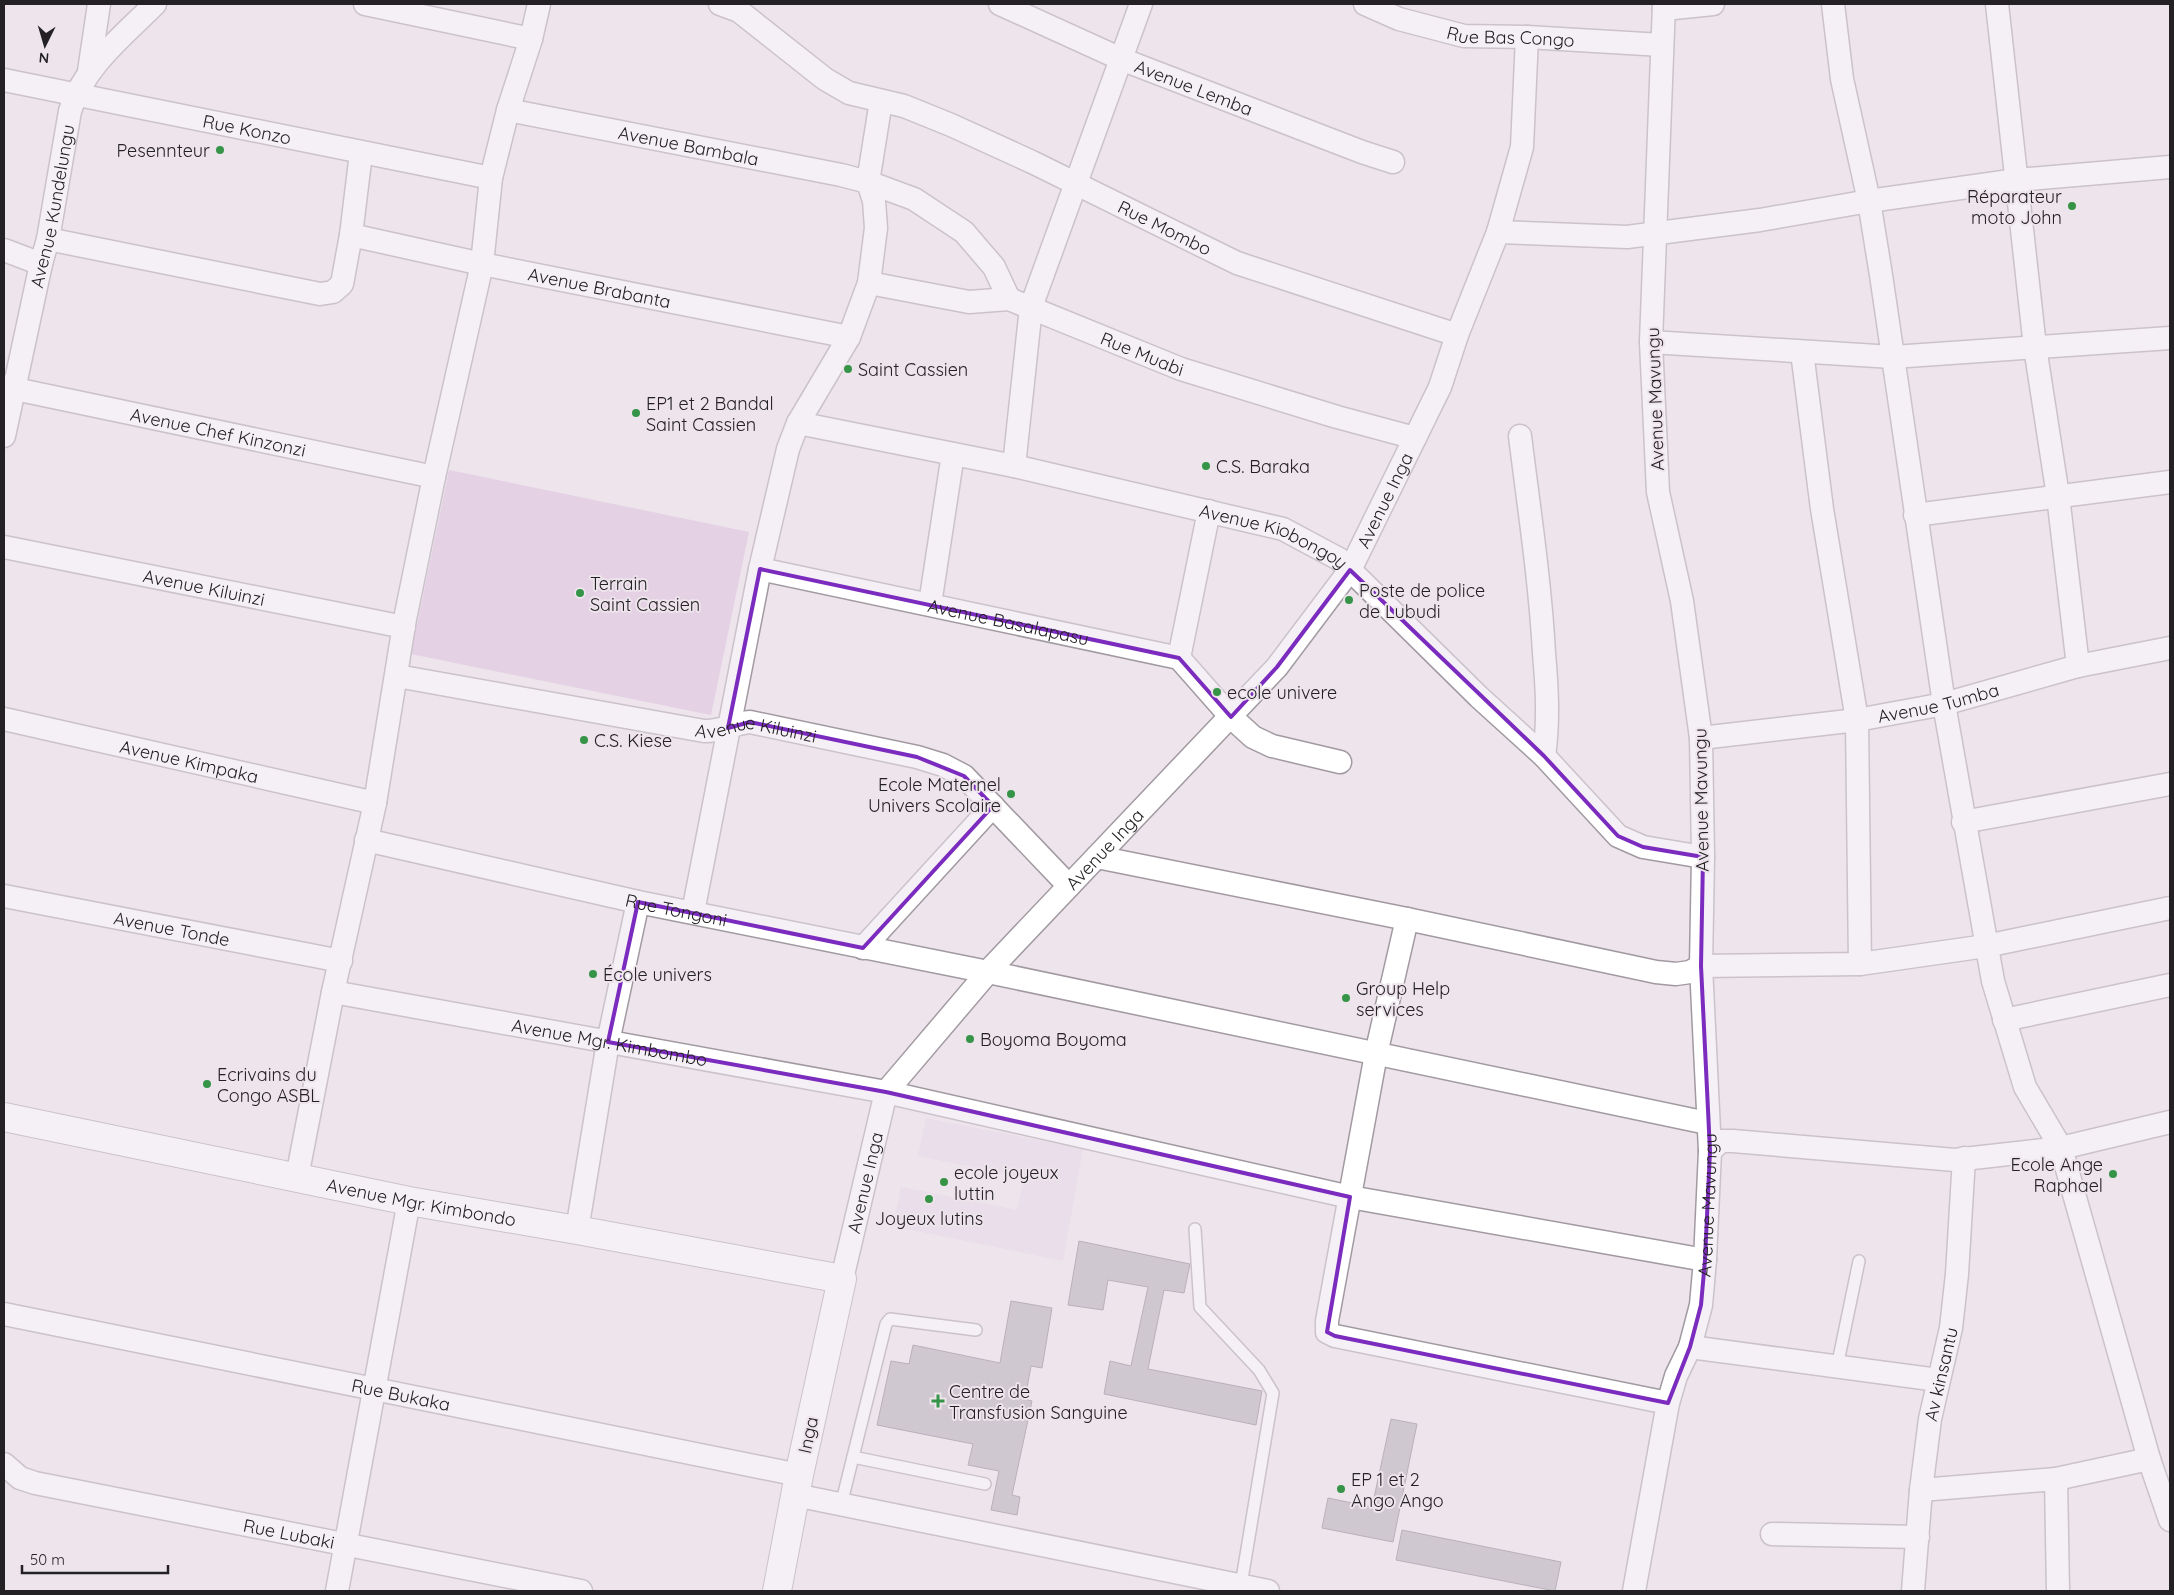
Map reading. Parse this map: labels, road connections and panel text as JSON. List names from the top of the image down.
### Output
{
  "streets": {
    "street": [
      "Rue Bas Congo",
      "Avenue Lemba",
      "Rue Konzo",
      "Avenue Bambala",
      "Avenue Kundelungu",
      "Rue Mombo",
      "Avenue Brabanta",
      "Rue Muabi",
      "Avenue Mavungu",
      "Avenue Chef Kinzonzi",
      "Avenue Inga",
      "Avenue Kiobongoy",
      "Avenue Kiluinzi",
      "Avenue Basalapasu",
      "Avenue Tumba",
      "Avenue Kimpaka",
      "Rue Tongoni",
      "Avenue Tonde",
      "Avenue Mgr. Kimbombo",
      "Avenue Mgr. Kimbondo",
      "Av kinsantu",
      "Rue Bukaka",
      "Inga",
      "Rue Lubaki"
    ]
  },
  "crossings": [
    ["Rue Bas Congo", "Avenue Mavungu"],
    ["Rue Bas Congo", "Avenue Inga"],
    ["Rue Konzo", "Avenue Kundelungu"],
    ["Avenue Bambala", "Rue Muabi"],
    ["Avenue Kundelungu", "Avenue Chef Kinzonzi"],
    ["Rue Mombo", "Avenue Inga"],
    ["Rue Muabi", "Avenue Inga"],
    ["Avenue Mavungu", "Avenue Kiobongoy"],
    ["Avenue Mavungu", "Avenue Tumba"],
    ["Avenue Mavungu", "Rue Tongoni"],
    ["Avenue Mavungu", "Avenue Mgr. Kimbombo"],
    ["Avenue Inga", "Avenue Kiobongoy"],
    ["Avenue Inga", "Avenue Kiluinzi"],
    ["Avenue Inga", "Rue Tongoni"],
    ["Avenue Inga", "Avenue Mgr. Kimbombo"],
    ["Avenue Inga", "Avenue Mgr. Kimbondo"],
    ["Avenue Inga", "Inga"],
    ["Avenue Mgr. Kimbondo", "Inga"],
    ["Rue Bukaka", "Inga"]
  ],
  "places": {
    "other": [
      "Pesennteur",
      "Réparateur moto John",
      "Saint Cassien",
      "EP1 et 2 Bandal Saint Cassien",
      "C.S. Baraka",
      "Terrain Saint Cassien",
      "Poste de police de Lubudi",
      "ecole univere",
      "C.S. Kiese",
      "Ecole Maternel Univers Scolaire",
      "École univers",
      "Group Help services",
      "Boyoma Boyoma",
      "Ecrivains du Congo ASBL",
      "Ecole Ange Raphael",
      "ecole joyeux luttin",
      "Joyeux lutins",
      "EP 1 et 2 Ango Ango"
    ],
    "health": ["Centre de Transfusion Sanguine"]
  },
  "scale_bar": "50 m",
  "north": "bottom"
}
